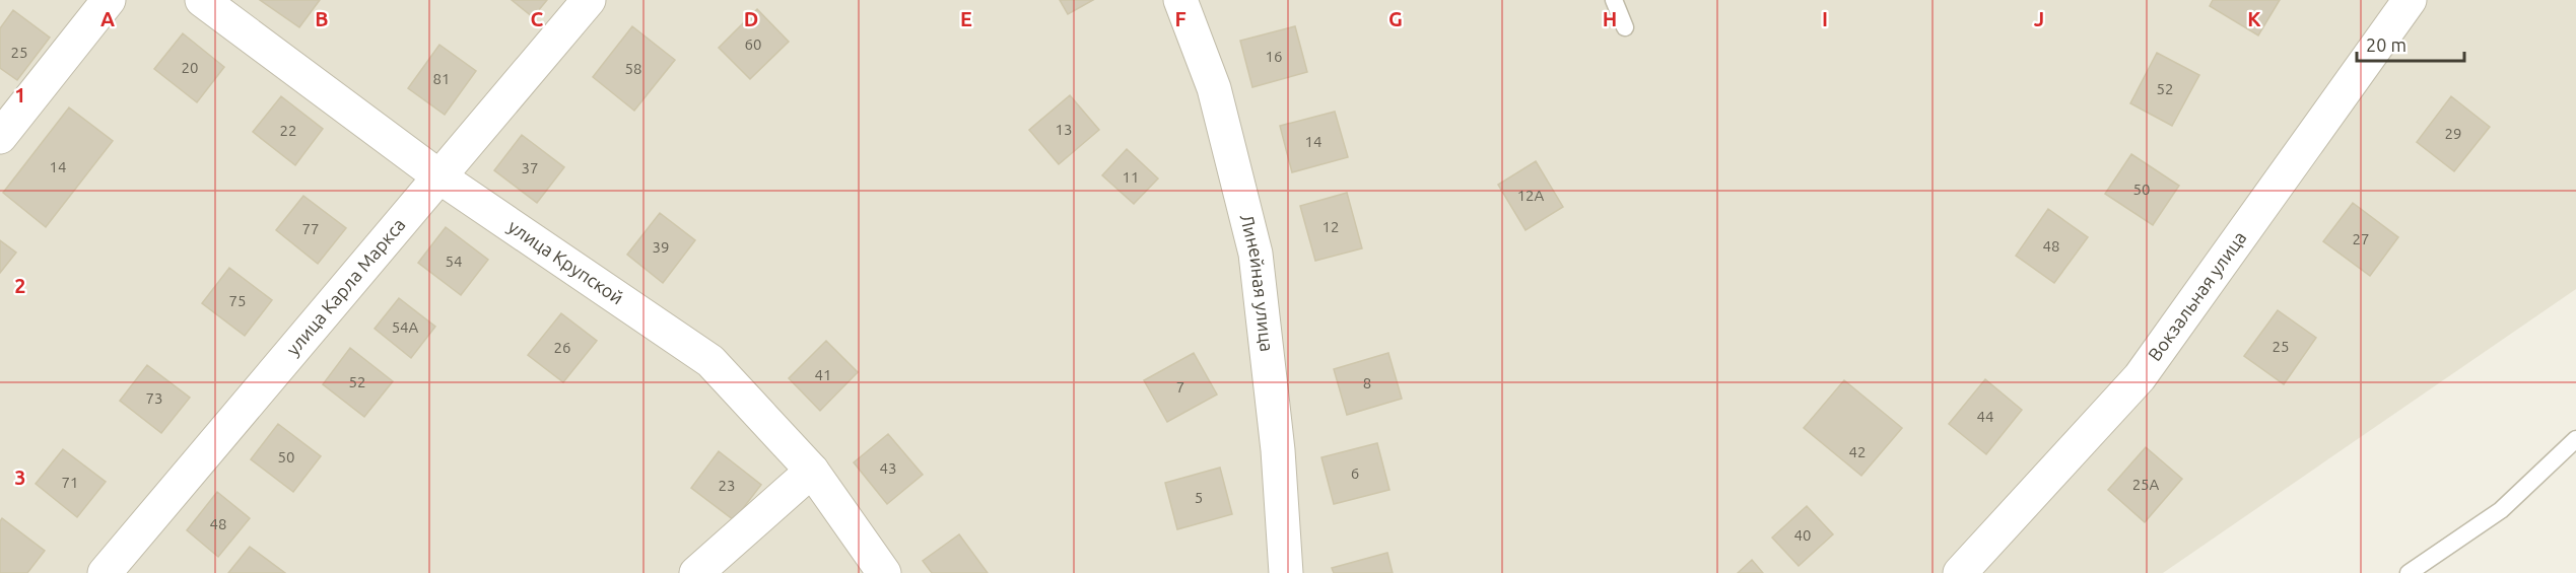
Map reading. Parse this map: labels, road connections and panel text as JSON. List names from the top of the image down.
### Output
{
  "streets": {
    "street": [
      "улица Крупской",
      "Линейная улица",
      "улица Карла Маркса",
      "Вокзальная улица"
    ]
  },
  "crossings": [
    ["улица Крупской", "улица Карла Маркса"]
  ],
  "house_numbers": [
    "60",
    "25",
    "16",
    "20",
    "58",
    "81",
    "52",
    "13",
    "22",
    "29",
    "14",
    "14",
    "37",
    "11",
    "50",
    "12А",
    "12",
    "77",
    "27",
    "48",
    "39",
    "54",
    "75",
    "54А",
    "25",
    "26",
    "41",
    "52",
    "8",
    "7",
    "73",
    "44",
    "42",
    "50",
    "43",
    "6",
    "71",
    "25А",
    "23",
    "5",
    "48",
    "40"
  ],
  "scale_bar": "20 m",
  "grid": {
    "columns": [
      "A",
      "B",
      "C",
      "D",
      "E",
      "F",
      "G",
      "H",
      "I",
      "J",
      "K"
    ],
    "rows": ["1", "2", "3"]
  }
}
